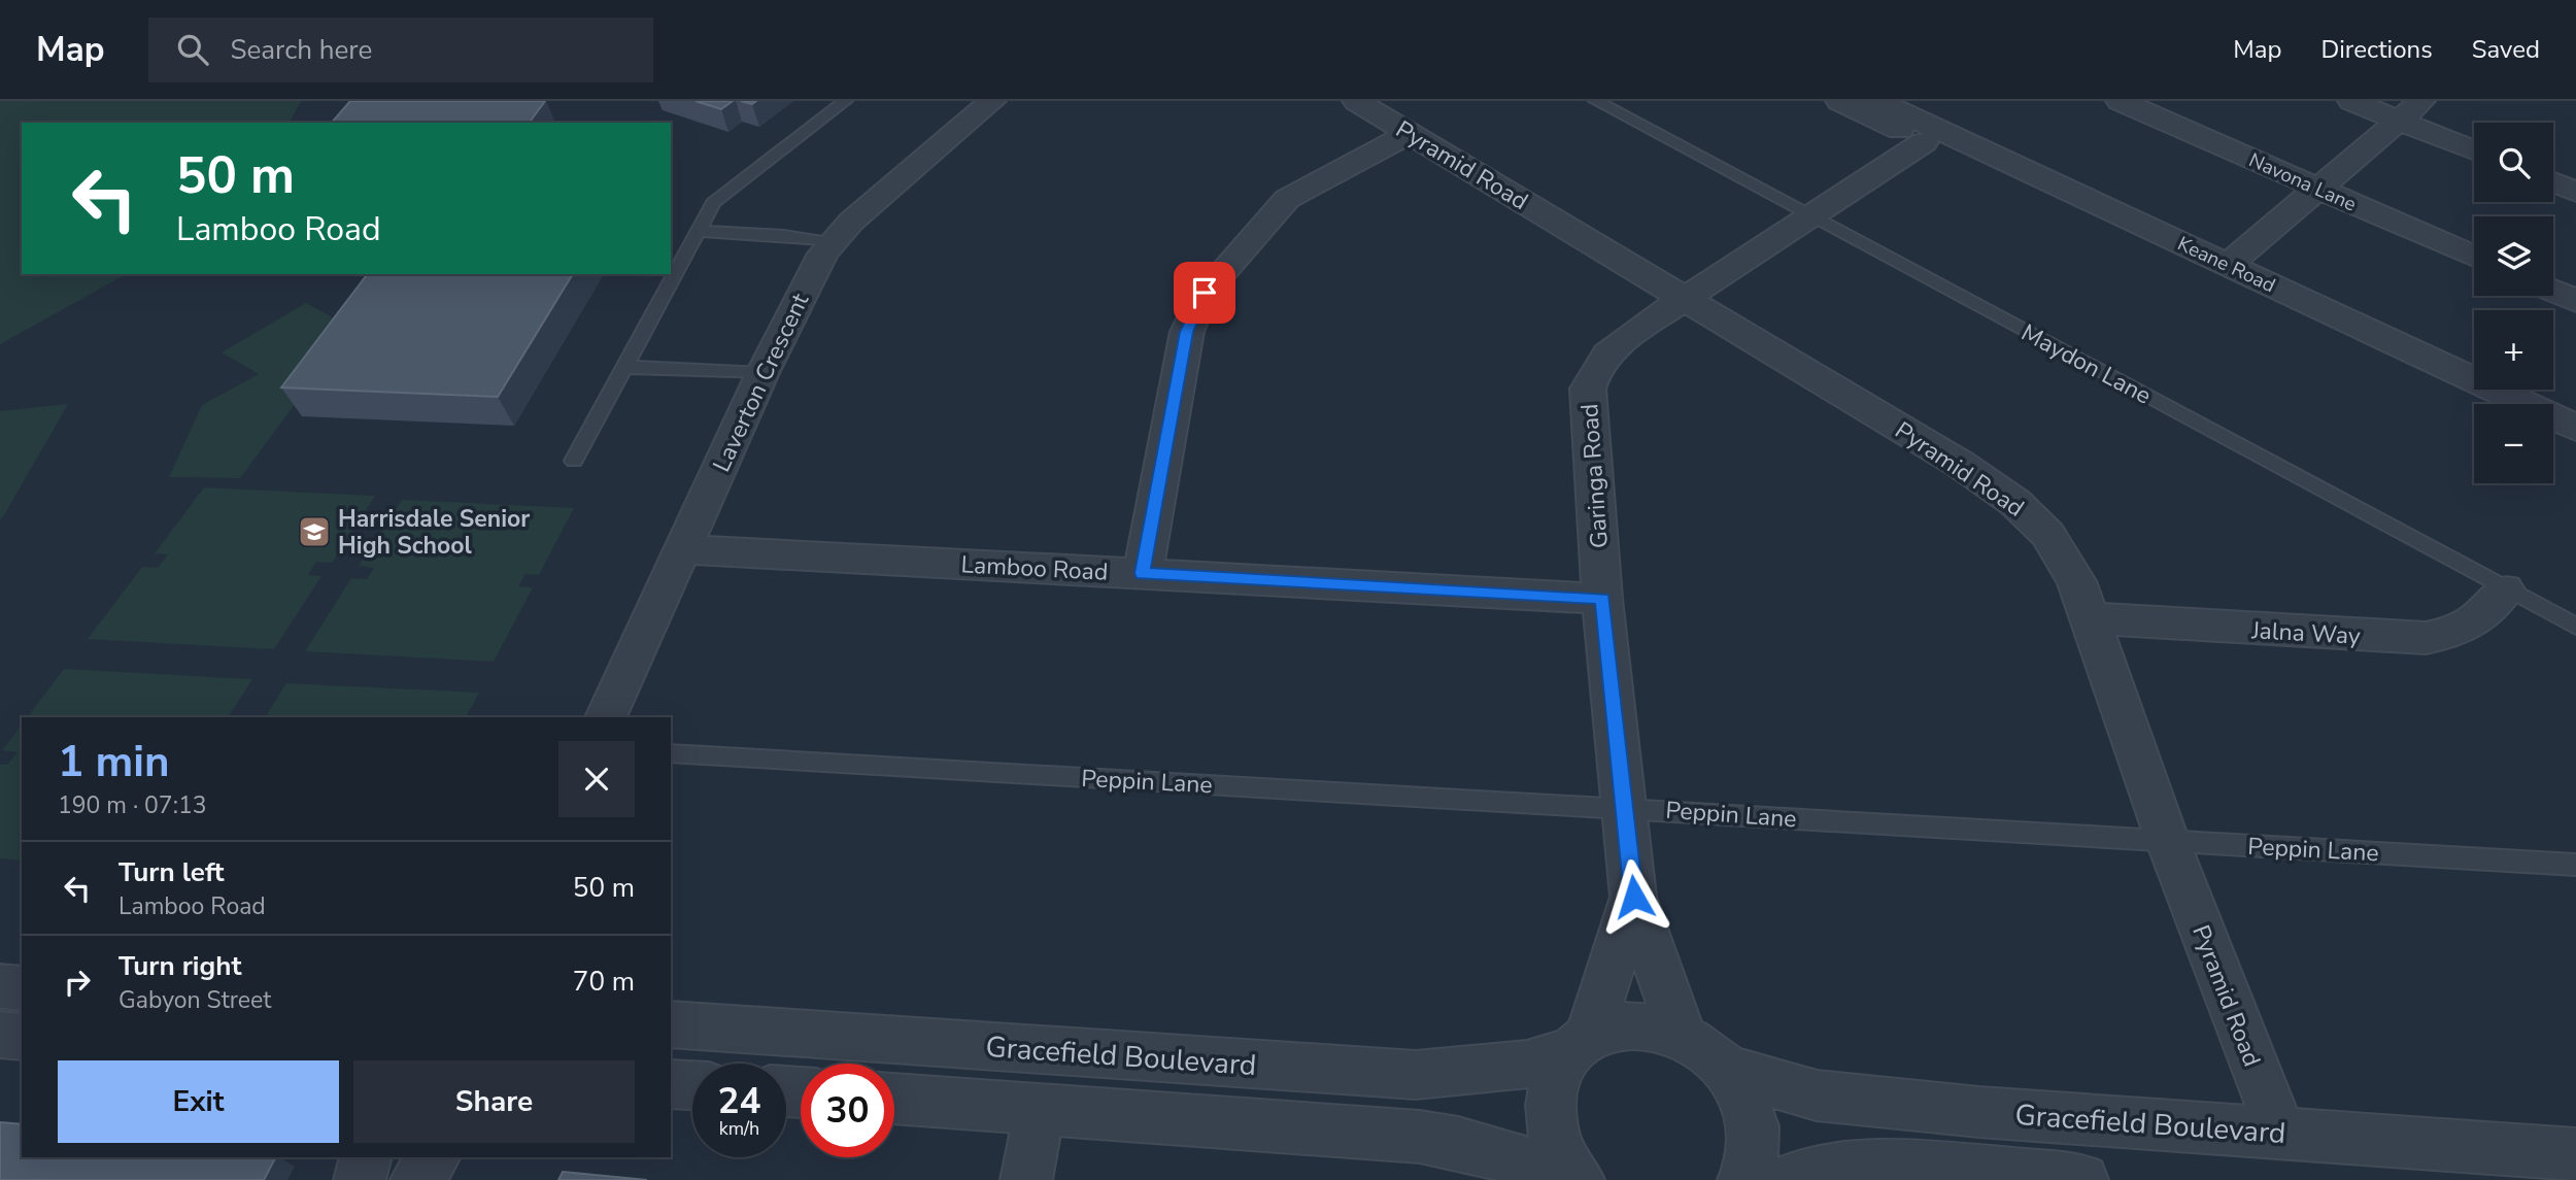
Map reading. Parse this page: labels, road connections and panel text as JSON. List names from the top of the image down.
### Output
{
  "streets": {
    "street": [
      "Pyramid Road",
      "Navona Lane",
      "Keane Road",
      "Laverton Crescent",
      "Garinga Road",
      "Lamboo Road",
      "Jalna Way",
      "Gracefield Boulevard"
    ],
    "lane": ["Maydon Lane", "Peppin Lane"]
  },
  "crossings": [
    ["Pyramid Road", "Garinga Road"],
    ["Pyramid Road", "Jalna Way"],
    ["Pyramid Road", "Peppin Lane"],
    ["Pyramid Road", "Gracefield Boulevard"],
    ["Keane Road", "Garinga Road"],
    ["Maydon Lane", "Garinga Road"],
    ["Maydon Lane", "Jalna Way"],
    ["Laverton Crescent", "Lamboo Road"],
    ["Garinga Road", "Lamboo Road"],
    ["Garinga Road", "Peppin Lane"],
    ["Garinga Road", "Gracefield Boulevard"]
  ],
  "places": {
    "school or university": ["Harrisdale Senior High School"]
  },
  "page": {
    "header": "Map",
    "search": "Search here",
    "nav": ["Map", "Directions", "Saved"],
    "map_buttons": ["+", "−"],
    "turn": ["50 m", "Lamboo Road"],
    "heading": ["1 min", "190 m · 07:13"],
    "list": [
      {
        "name": "Turn left",
        "note": "Lamboo Road",
        "value": "50 m"
      },
      {
        "name": "Turn right",
        "note": "Gabyon Street",
        "value": "70 m"
      }
    ],
    "buttons": ["Exit", "Share"],
    "speed": "24 km/h",
    "limit": "30"
  }
}
